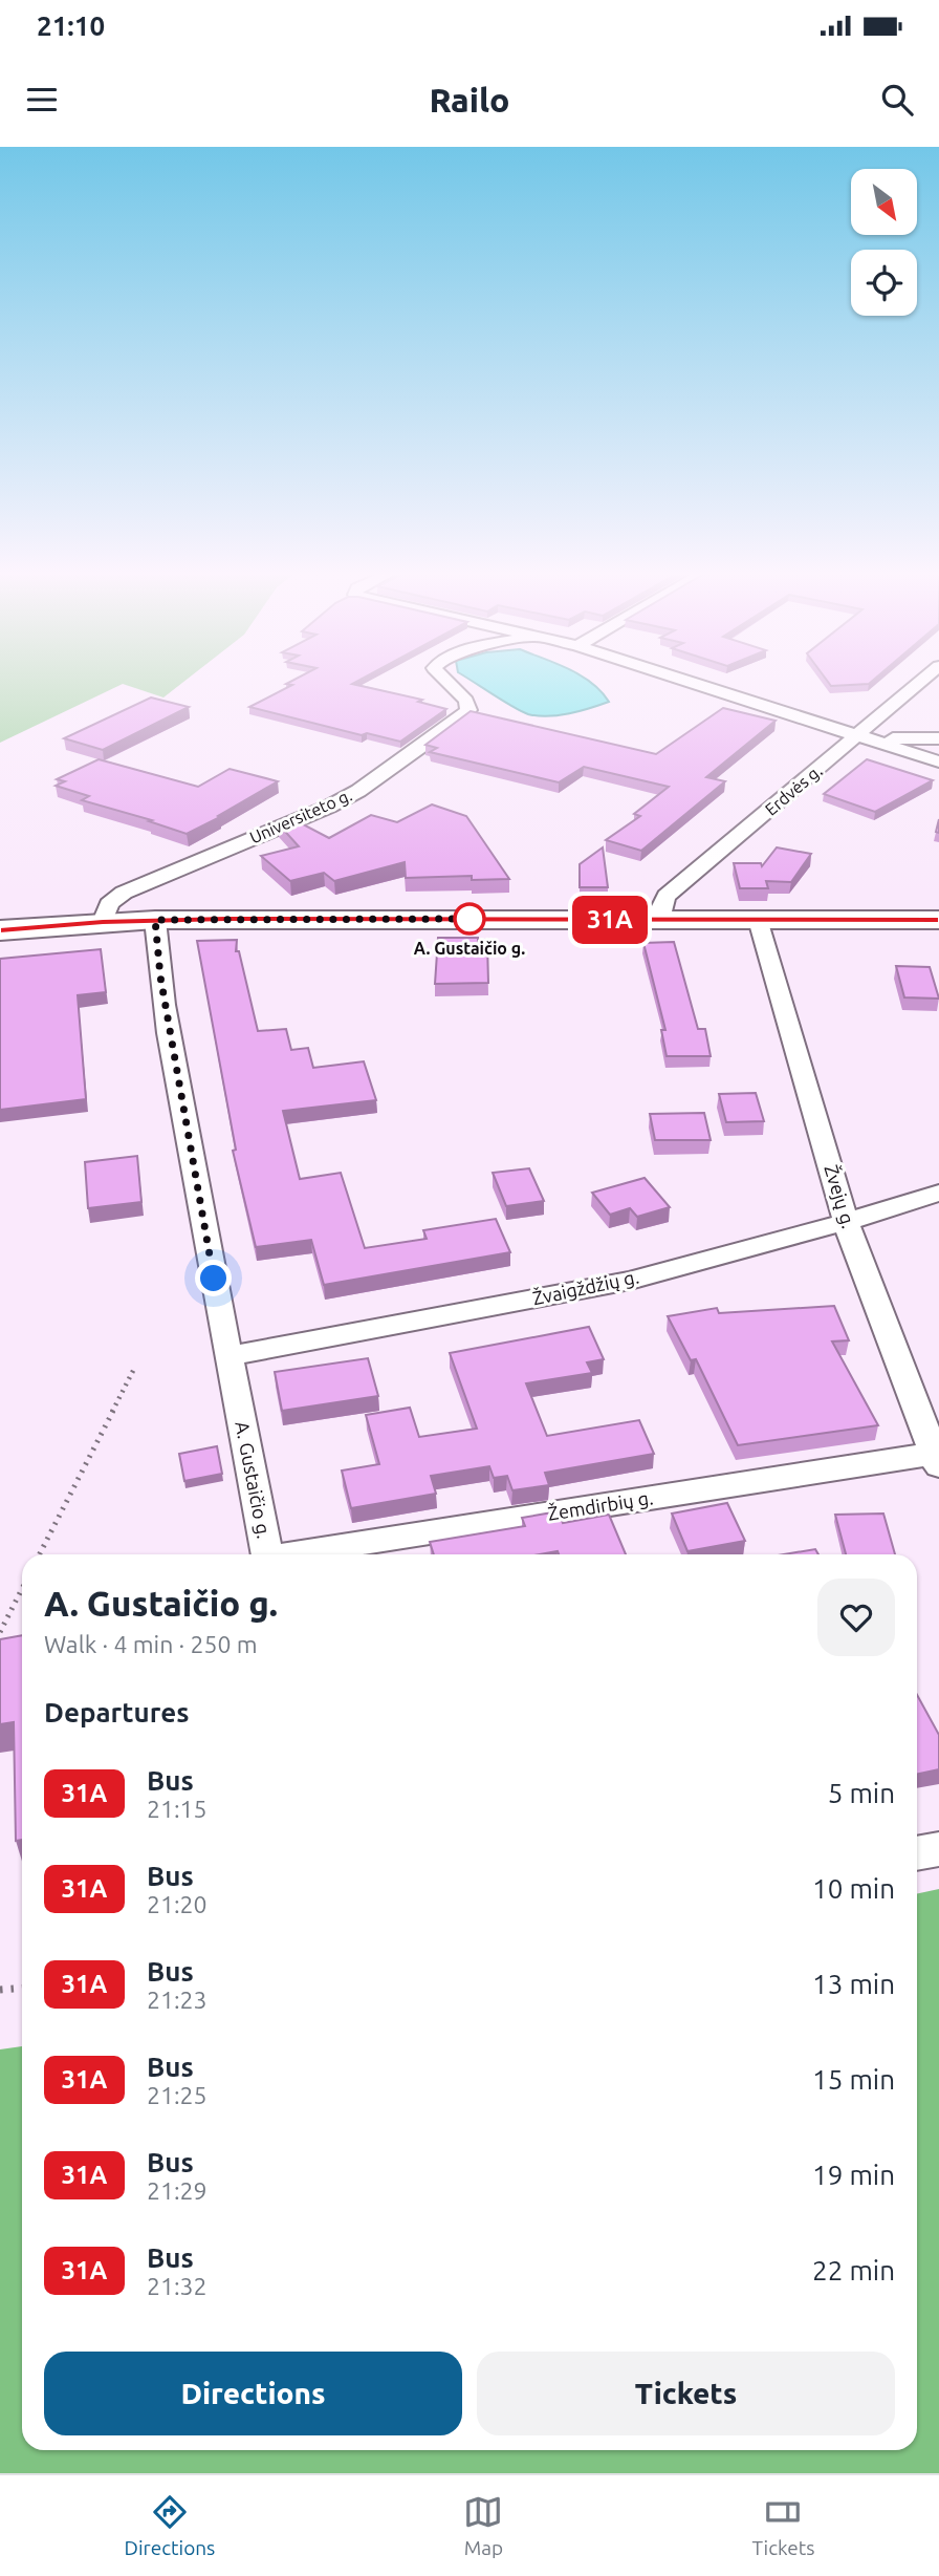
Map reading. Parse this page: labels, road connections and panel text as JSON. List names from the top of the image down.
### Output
{
  "streets": {
    "street": [
      "Erdvės g.",
      "Universiteto g.",
      "Žvejų g.",
      "Žvaigždžių g.",
      "A. Gustaičio g.",
      "Žemdirbių g."
    ]
  },
  "crossings": [
    ["Žvejų g.", "Žvaigždžių g."],
    ["Žvejų g.", "Žemdirbių g."],
    ["Žvaigždžių g.", "A. Gustaičio g."]
  ],
  "places": ["A. Gustaičio g."],
  "lines": ["bus line 31A"],
  "north": "bottom right",
  "page": {
    "status": "21:10",
    "header": "Railo",
    "on_map": "31A",
    "heading": [
      ["A. Gustaičio g.", "Walk · 4 min · 250 m"],
      "Departures"
    ],
    "list": [
      {
        "mark": "31A",
        "name": "Bus",
        "note": "21:15",
        "value": "5 min"
      },
      {
        "mark": "31A",
        "name": "Bus",
        "note": "21:20",
        "value": "10 min"
      },
      {
        "mark": "31A",
        "name": "Bus",
        "note": "21:23",
        "value": "13 min"
      },
      {
        "mark": "31A",
        "name": "Bus",
        "note": "21:25",
        "value": "15 min"
      },
      {
        "mark": "31A",
        "name": "Bus",
        "note": "21:29",
        "value": "19 min"
      },
      {
        "mark": "31A",
        "name": "Bus",
        "note": "21:32",
        "value": "22 min"
      }
    ],
    "buttons": ["Directions", "Tickets"],
    "tabs": ["Directions", "Map", "Tickets"]
  }
}
